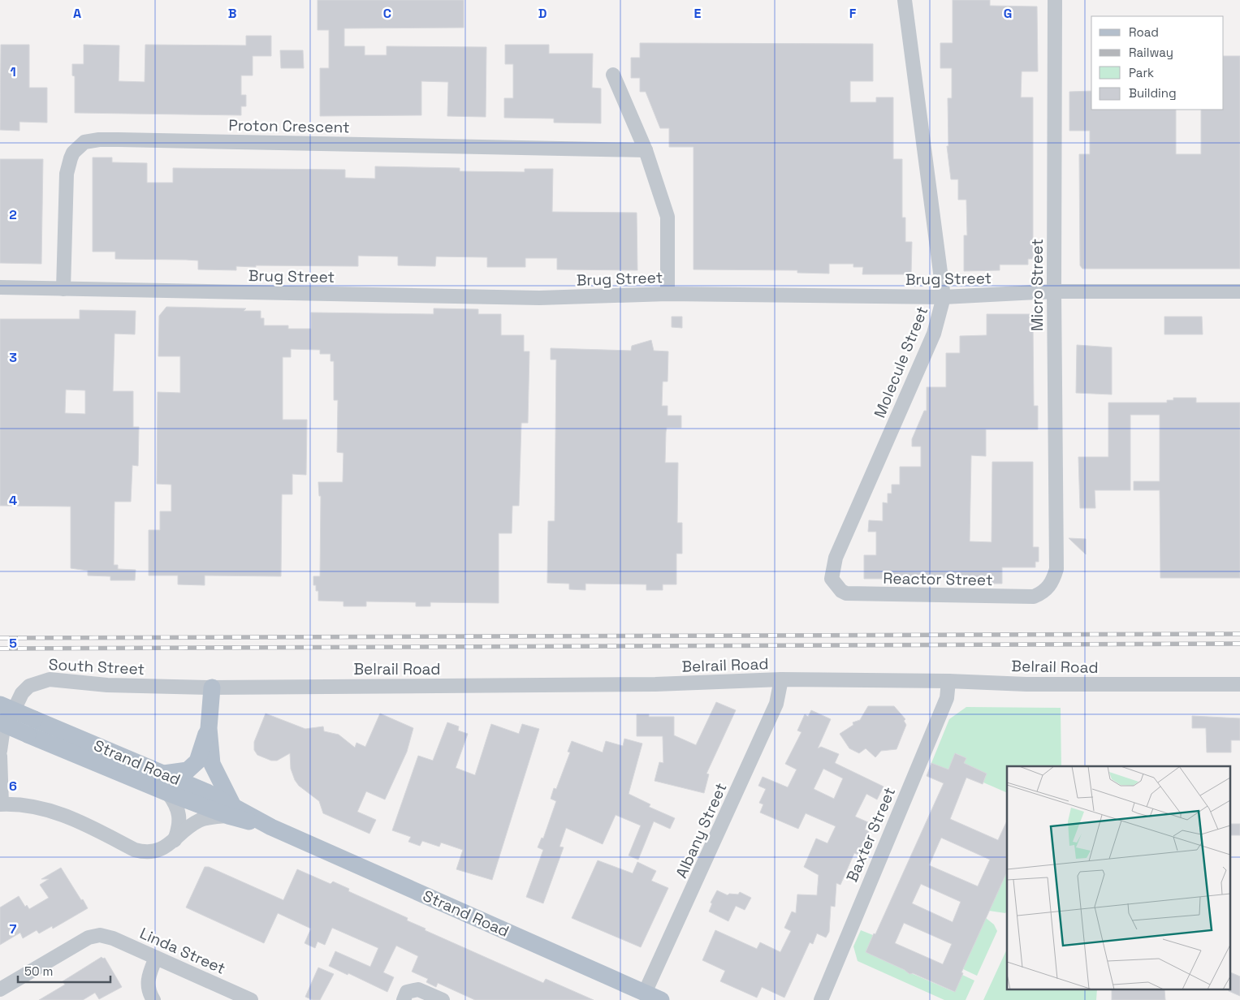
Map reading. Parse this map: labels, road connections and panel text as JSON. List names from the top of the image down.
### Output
{
  "streets": {
    "main road": ["Strand Road"],
    "street": [
      "Proton Crescent",
      "Brug Street",
      "Micro Street",
      "Molecule Street",
      "Reactor Street",
      "Belrail Road",
      "South Street",
      "Albany Street",
      "Baxter Street",
      "Linda Street"
    ]
  },
  "crossings": [
    ["Proton Crescent", "Brug Street"],
    ["Brug Street", "Micro Street"],
    ["Brug Street", "Molecule Street"],
    ["Micro Street", "Reactor Street"],
    ["Molecule Street", "Reactor Street"],
    ["Belrail Road", "South Street"],
    ["Belrail Road", "Albany Street"],
    ["Belrail Road", "Baxter Street"],
    ["Strand Road", "Albany Street"]
  ],
  "legend": [
    "Road",
    "Railway",
    "Park",
    "Building"
  ],
  "scale_bar": "50 m",
  "grid": {
    "columns": [
      "A",
      "B",
      "C",
      "D",
      "E",
      "F",
      "G"
    ],
    "rows": [
      "1",
      "2",
      "3",
      "4",
      "5",
      "6",
      "7"
    ]
  }
}
